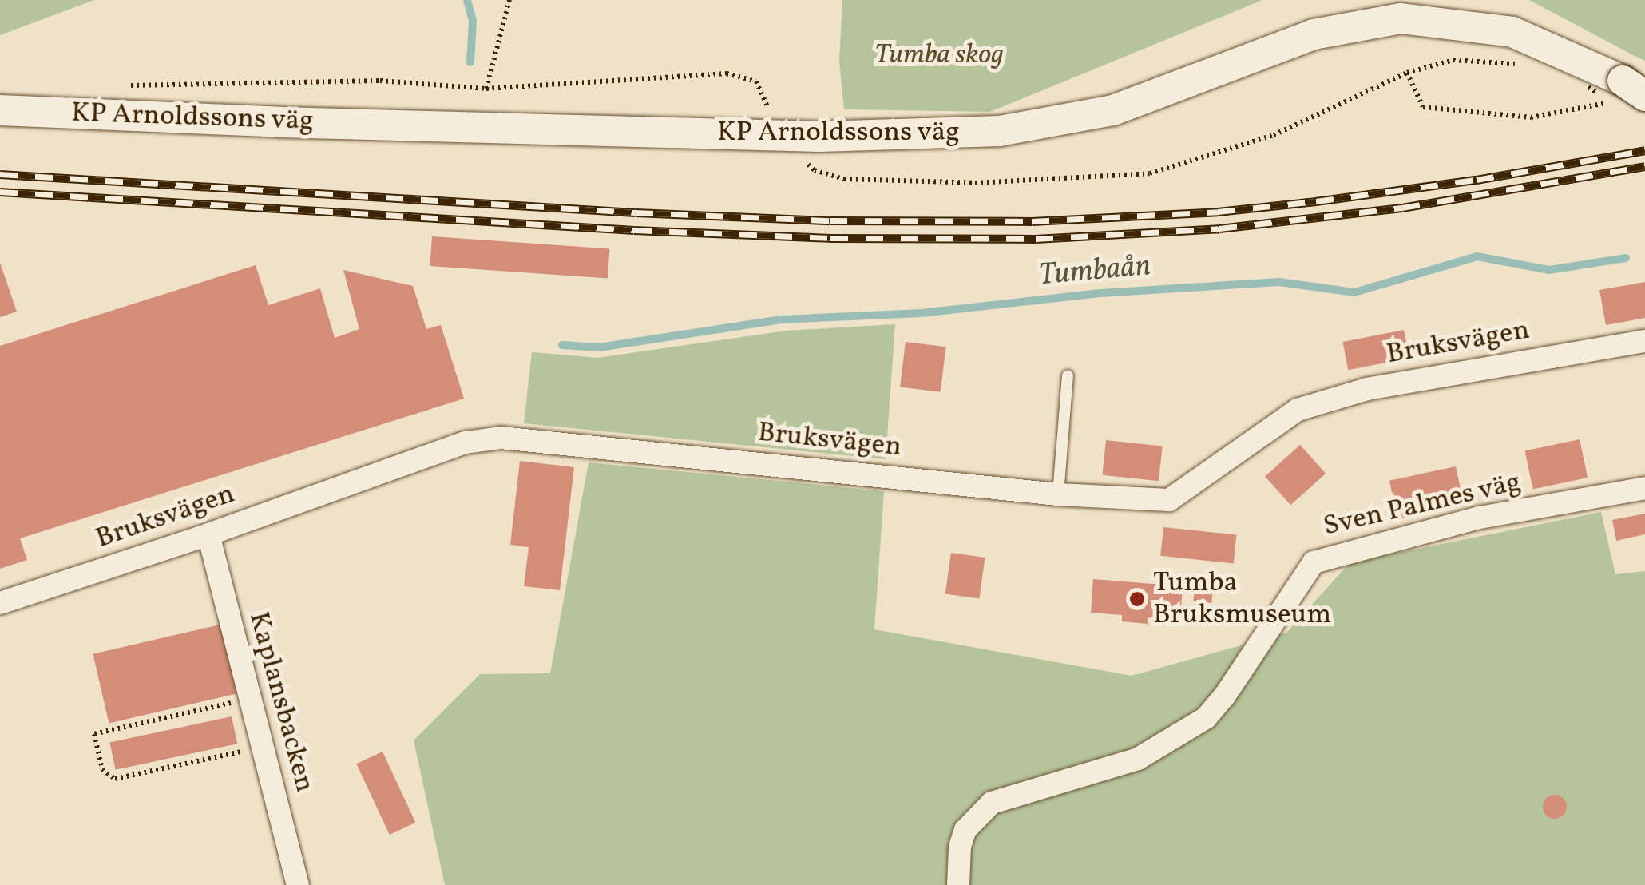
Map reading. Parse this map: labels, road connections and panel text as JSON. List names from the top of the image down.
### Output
{
  "streets": {
    "main road": ["KP Arnoldssons väg"],
    "street": ["Bruksvägen", "Sven Palmes väg", "Kaplansbacken"]
  },
  "crossings": [
    ["Bruksvägen", "Kaplansbacken"]
  ],
  "water": ["Tumbaån"],
  "parks": ["Tumba skog"],
  "places": ["Tumba Bruksmuseum"]
}
